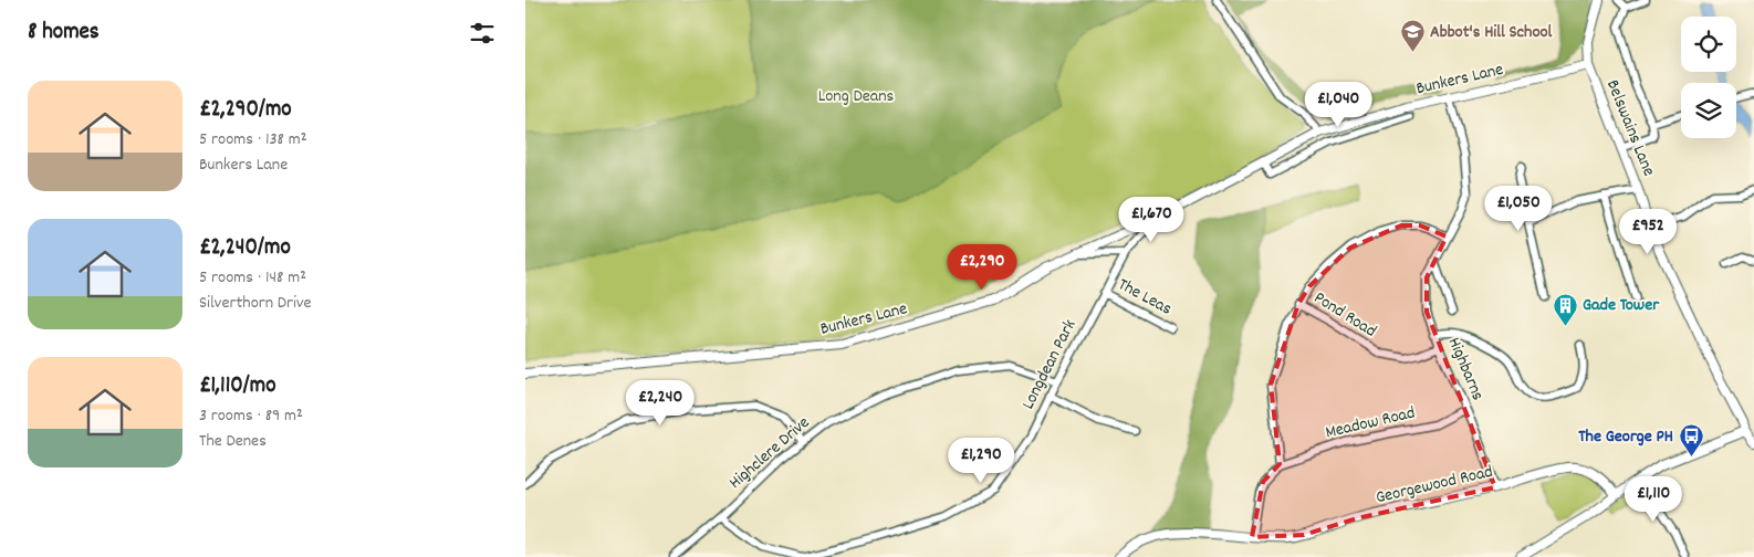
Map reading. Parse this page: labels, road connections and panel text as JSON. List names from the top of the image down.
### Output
{
  "streets": {
    "street": [
      "Bunkers Lane",
      "Belswains Lane",
      "The Leas",
      "Pond Road",
      "Longdean Park",
      "Highbarns",
      "Meadow Road",
      "Highclere Drive",
      "Georgewood Road"
    ]
  },
  "crossings": [
    ["Bunkers Lane", "Belswains Lane"],
    ["Bunkers Lane", "Longdean Park"],
    ["Bunkers Lane", "Highbarns"],
    ["The Leas", "Longdean Park"],
    ["Pond Road", "Highbarns"],
    ["Longdean Park", "Highclere Drive"],
    ["Highbarns", "Meadow Road"],
    ["Highbarns", "Georgewood Road"]
  ],
  "parks": ["Long Deans"],
  "places": {
    "school or university": ["Abbot's Hill School"],
    "building": ["Gade Tower"],
    "bus stop": ["The George PH"]
  },
  "page": {
    "heading": "8 homes",
    "list": [
      {
        "name": "£2,290/mo",
        "note": "5 rooms · 138 m² · Bunkers Lane"
      },
      {
        "name": "£2,240/mo",
        "note": "5 rooms · 148 m² · Silverthorn Drive"
      },
      {
        "name": "£1,110/mo",
        "note": "3 rooms · 89 m² · The Denes"
      }
    ],
    "price": [
      "£1,040",
      "£1,050",
      "£1,670",
      "£952",
      "£2,290",
      "£2,240",
      "£1,290",
      "£1,110"
    ]
  }
}
